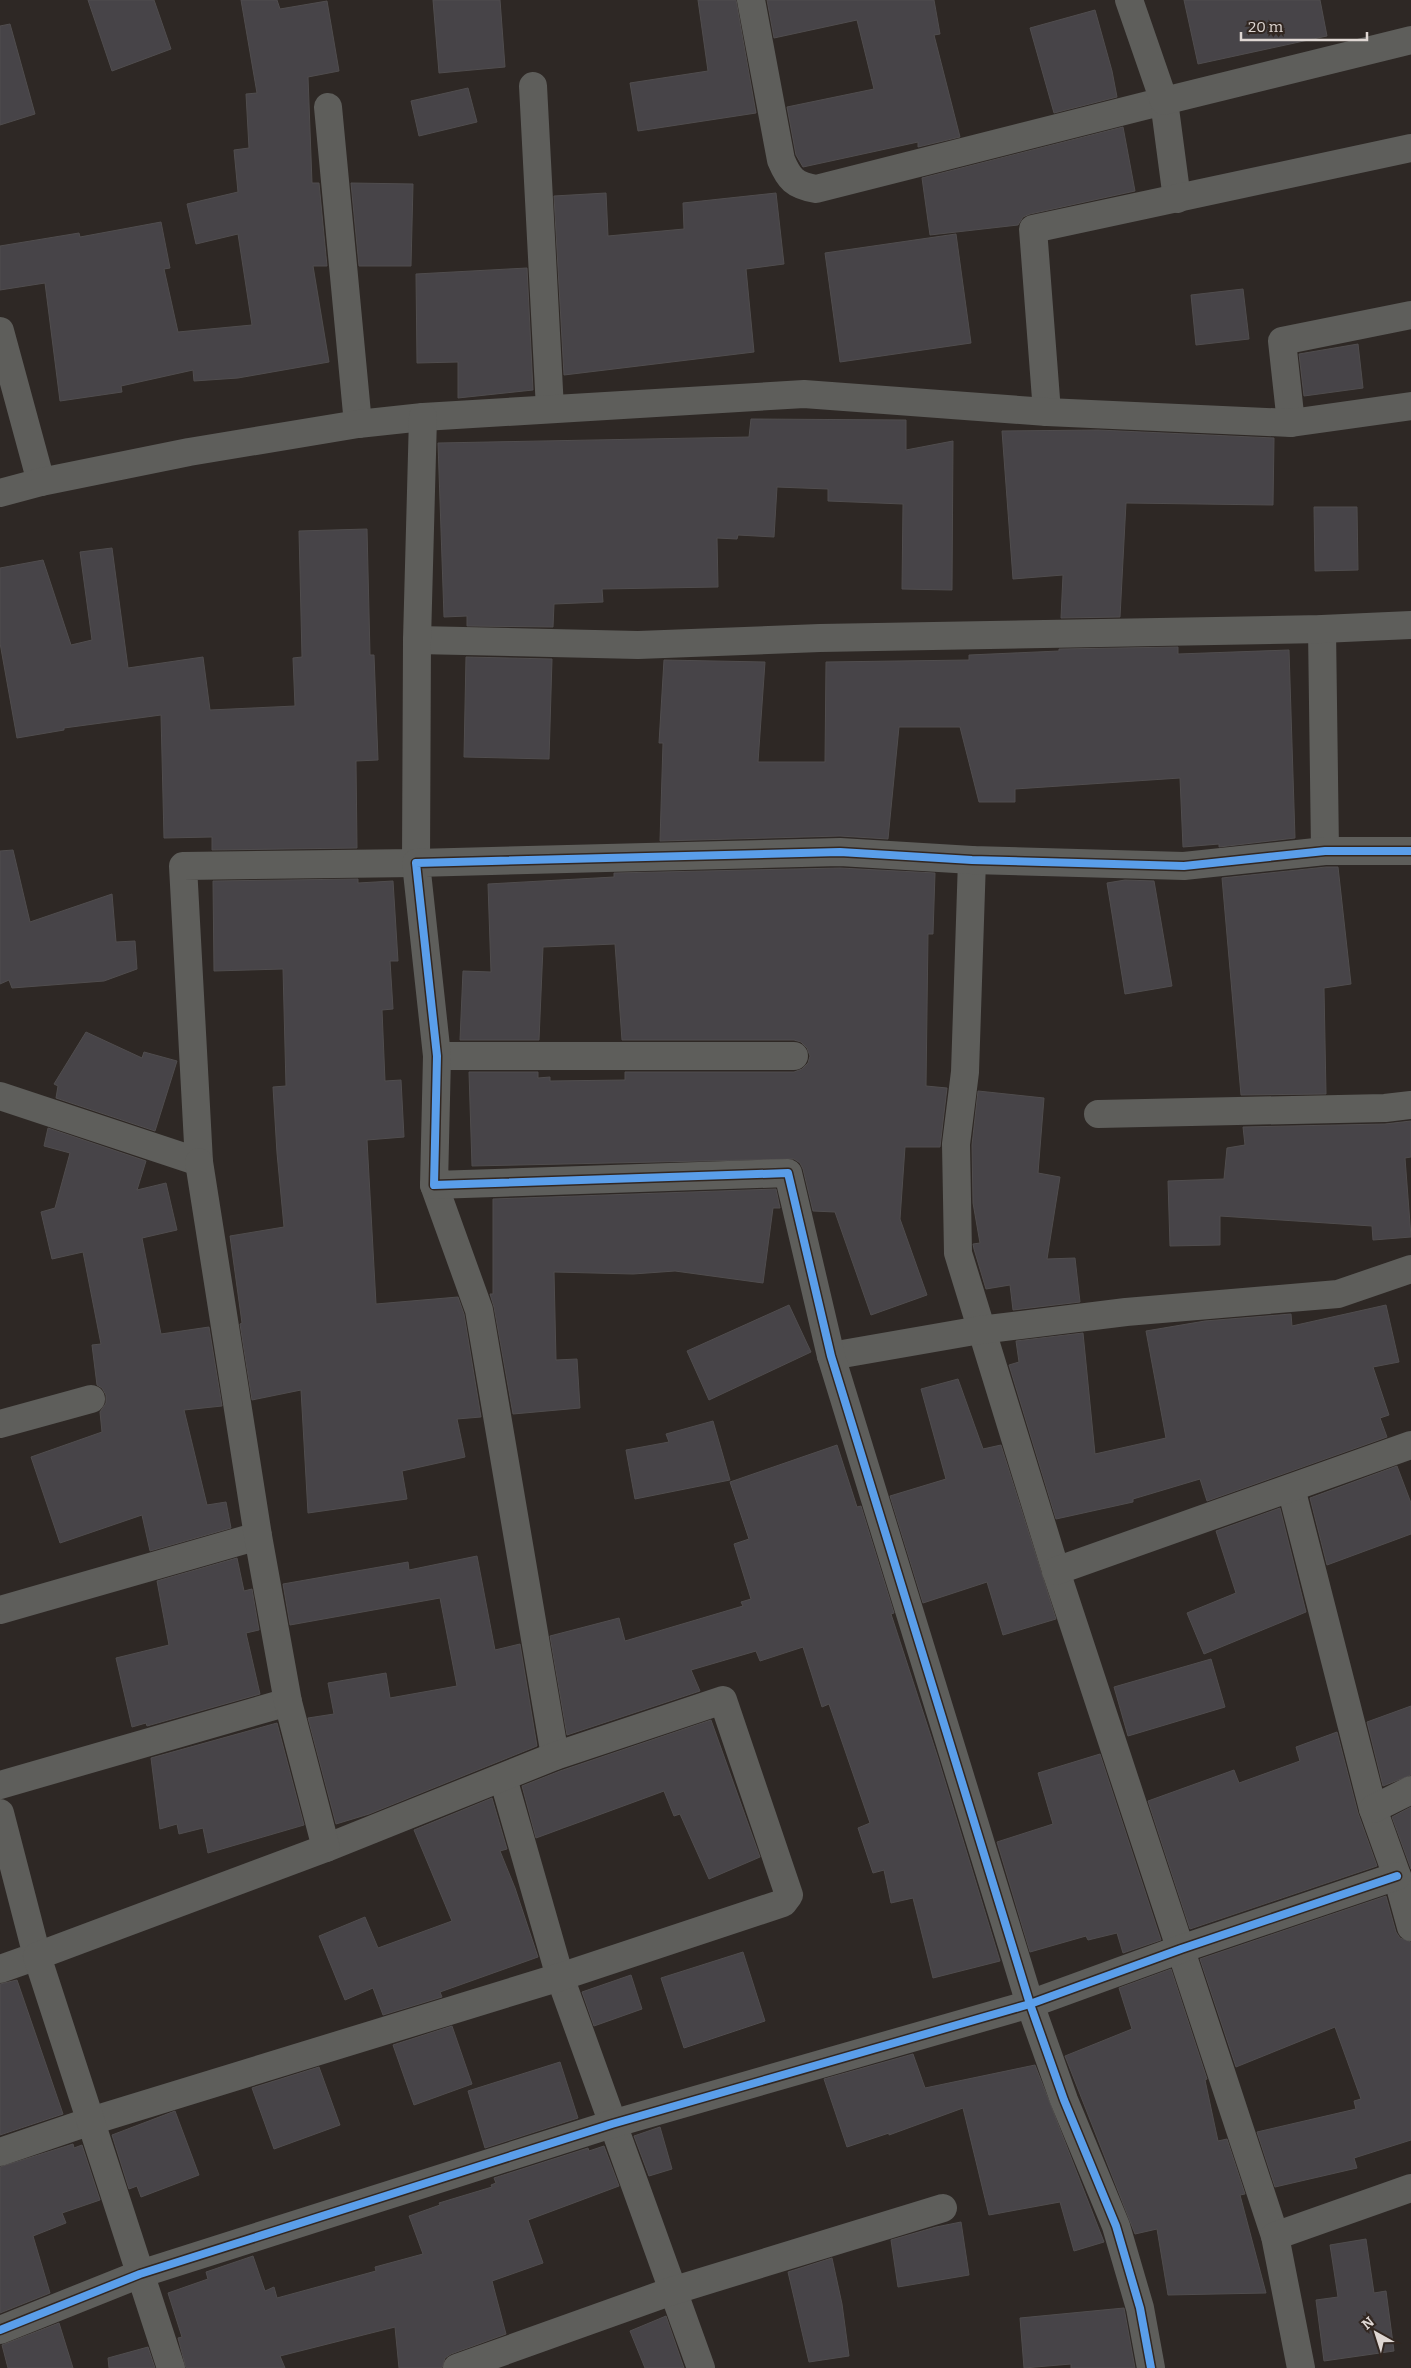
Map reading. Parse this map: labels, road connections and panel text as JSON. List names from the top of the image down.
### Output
{
  "scale_bar": "20 m",
  "north": "top left"
}
